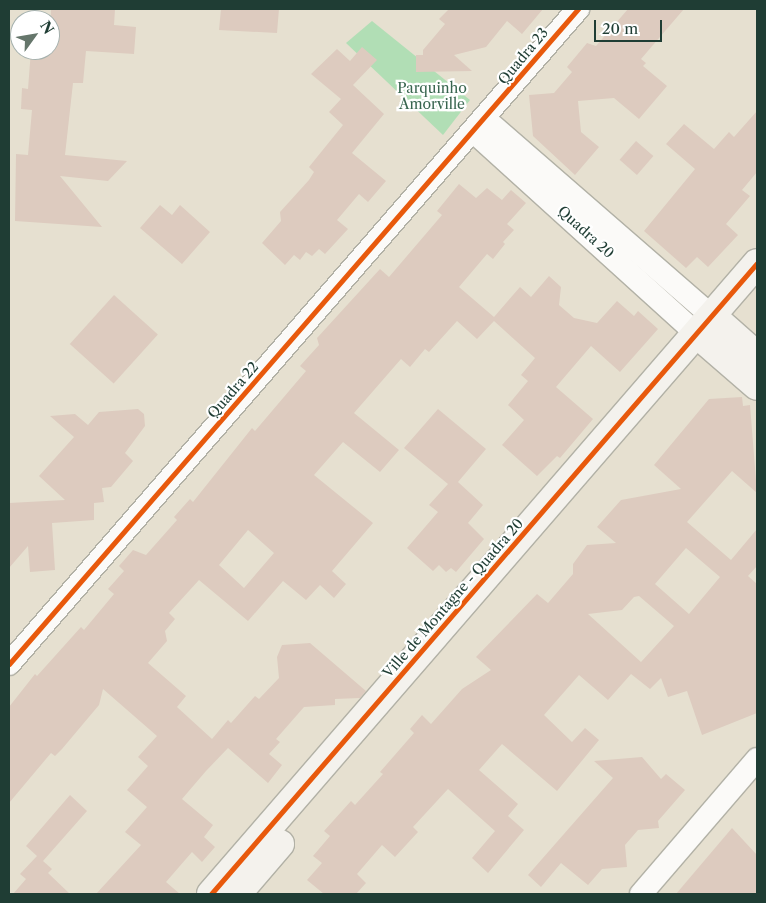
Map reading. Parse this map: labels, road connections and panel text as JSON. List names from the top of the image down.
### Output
{
  "streets": {
    "street": [
      "Quadra 23",
      "Quadra 20",
      "Quadra 22",
      "Ville de Montagne - Quadra 20"
    ]
  },
  "crossings": [
    ["Quadra 23", "Quadra 20"],
    ["Quadra 23", "Quadra 22"],
    ["Quadra 20", "Quadra 22"],
    ["Quadra 20", "Ville de Montagne - Quadra 20"]
  ],
  "parks": ["Parquinho Amorville"],
  "scale_bar": "20 m",
  "north": "top right"
}
